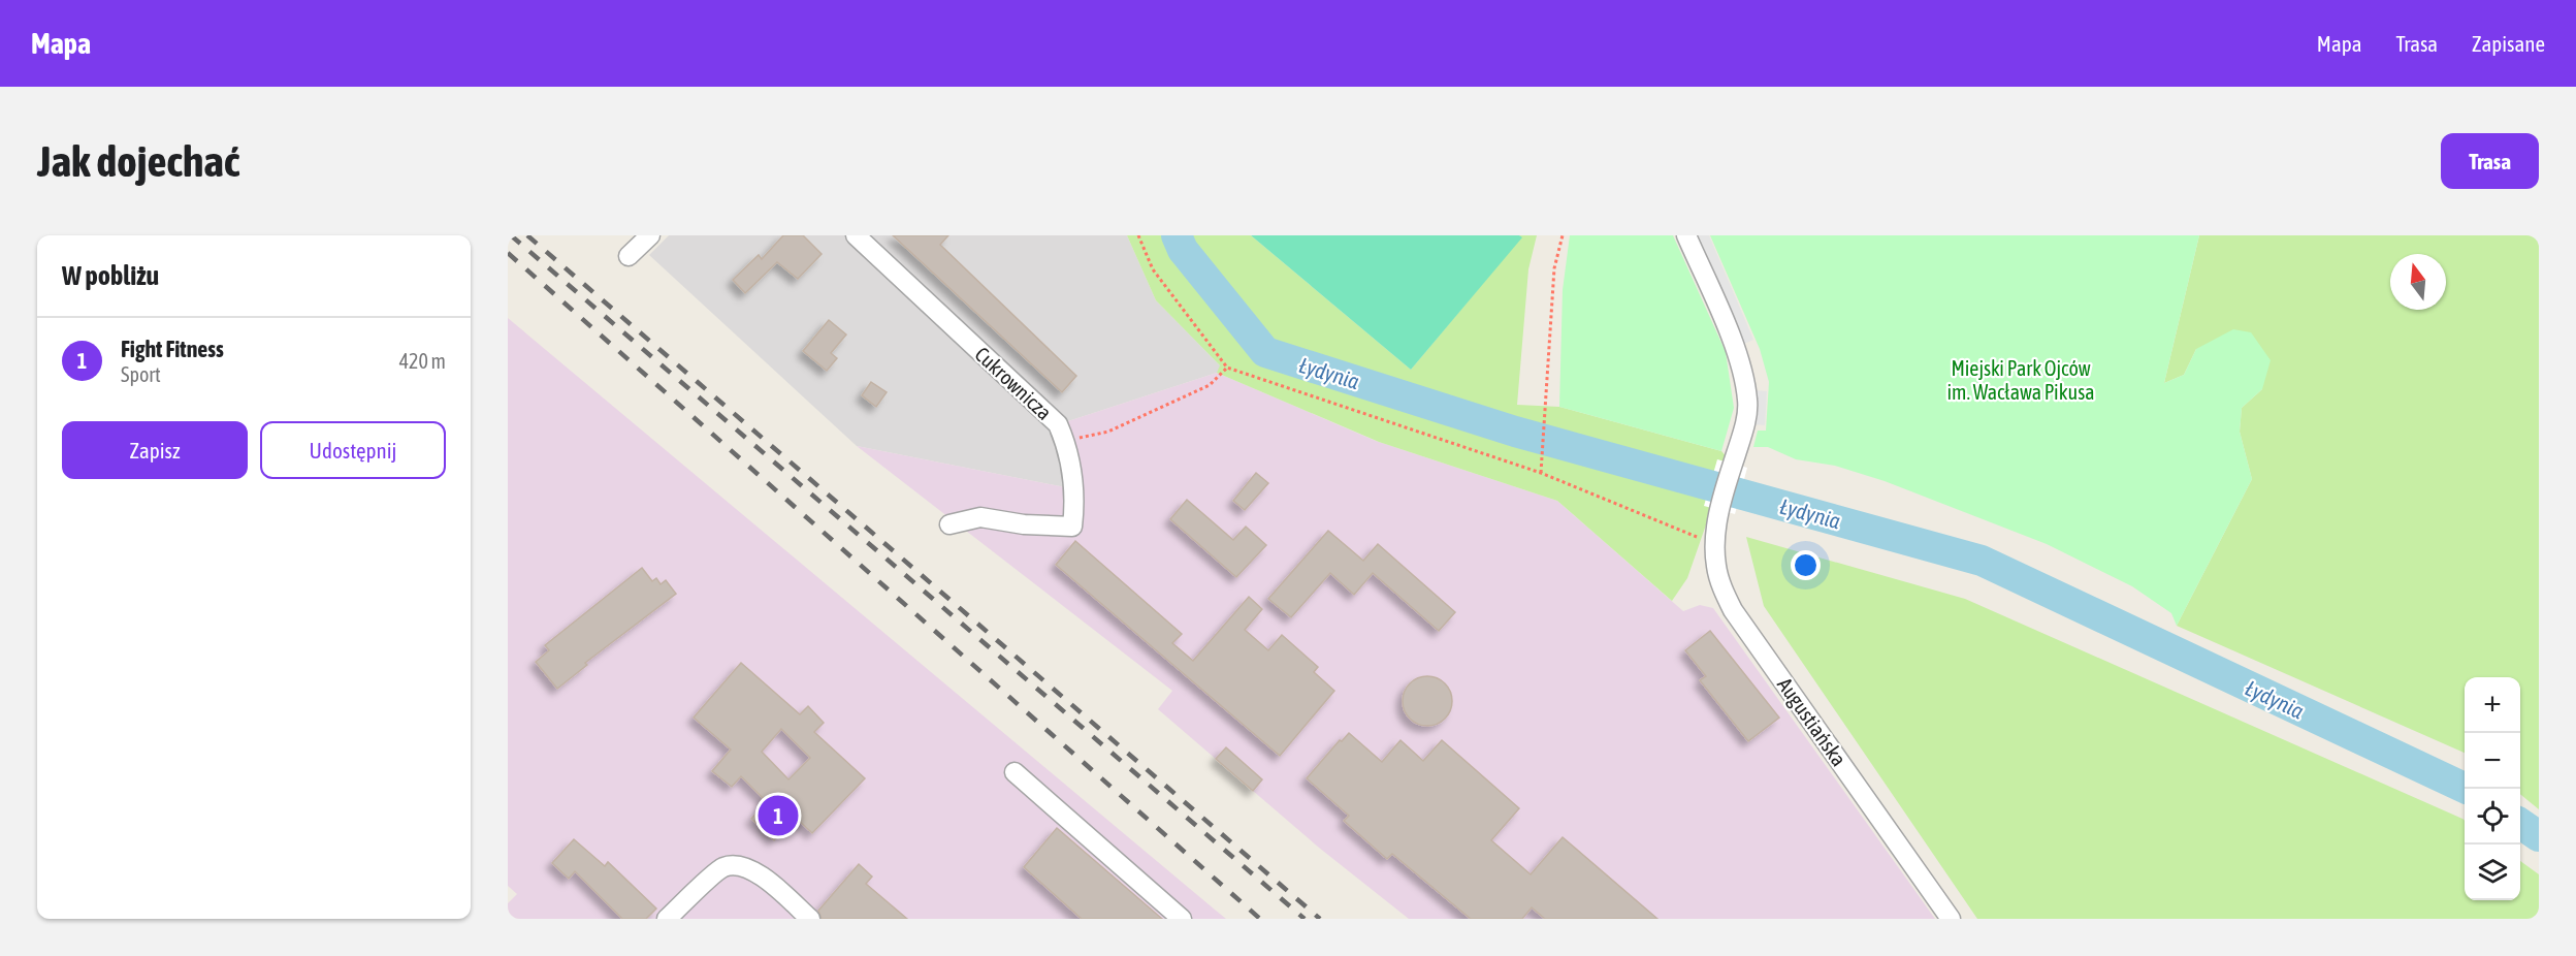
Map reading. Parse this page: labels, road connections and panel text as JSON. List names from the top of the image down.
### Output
{
  "streets": {
    "street": ["Cukrownicza", "Augustiańska"]
  },
  "water": ["Łydynia"],
  "parks": ["Miejski Park Ojców im. Wacława Pikusa"],
  "north": "top",
  "page": {
    "header": "Mapa",
    "nav": ["Mapa", "Trasa", "Zapisane"],
    "buttons": [
      "Trasa",
      ["Zapisz", "Udostępnij"]
    ],
    "title": "Jak dojechać",
    "heading": "W pobliżu",
    "list": [
      {
        "mark": "1",
        "name": "Fight Fitness",
        "note": "Sport",
        "value": "420 m"
      }
    ],
    "map_buttons": ["+", "−"],
    "pins": "1"
  }
}
